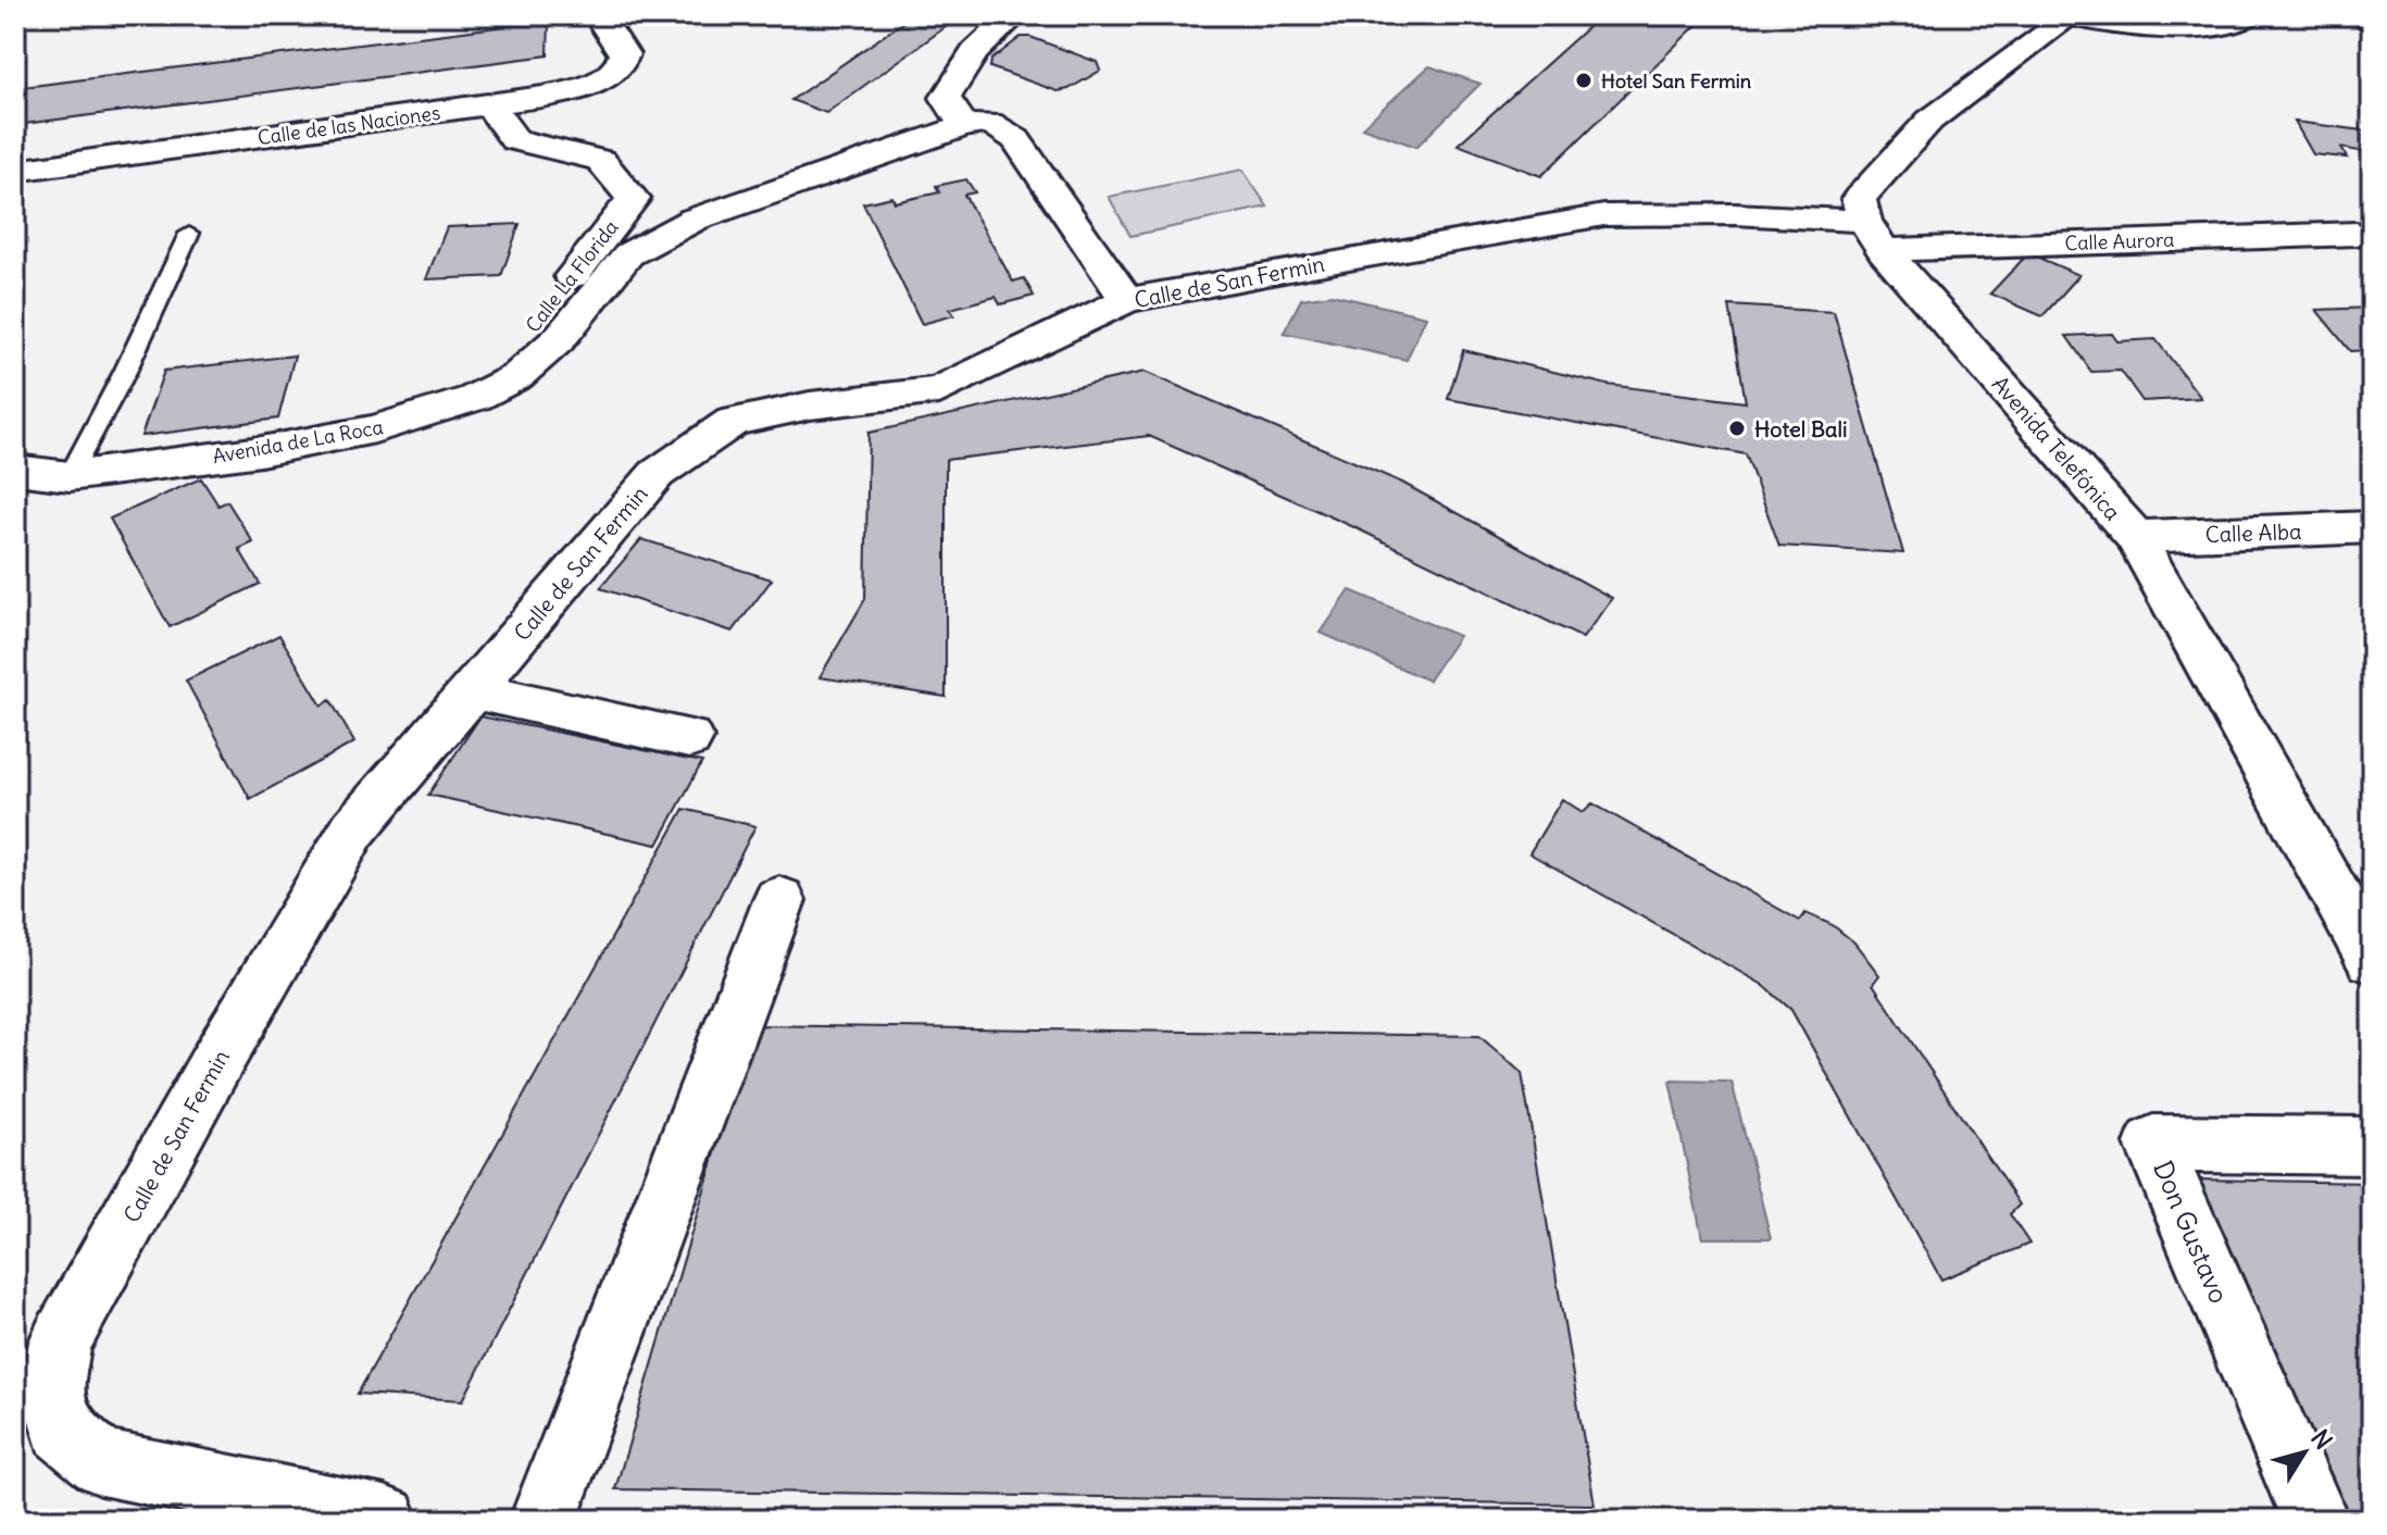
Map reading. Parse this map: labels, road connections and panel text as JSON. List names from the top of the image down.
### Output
{
  "streets": {
    "street": [
      "Calle de las Naciones",
      "Calle Aurora",
      "Calle La Florida",
      "Calle de San Fermin",
      "Avenida de La Roca",
      "Avenida Telefónica",
      "Calle Alba",
      "Don Gustavo"
    ]
  },
  "crossings": [
    ["Calle de las Naciones", "Calle La Florida"],
    ["Calle Aurora", "Calle de San Fermin"],
    ["Calle Aurora", "Avenida Telefónica"],
    ["Calle La Florida", "Avenida de La Roca"],
    ["Calle de San Fermin", "Avenida Telefónica"],
    ["Avenida Telefónica", "Calle Alba"]
  ],
  "places": ["Hotel San Fermin", "Hotel Bali"],
  "north": "top right"
}
